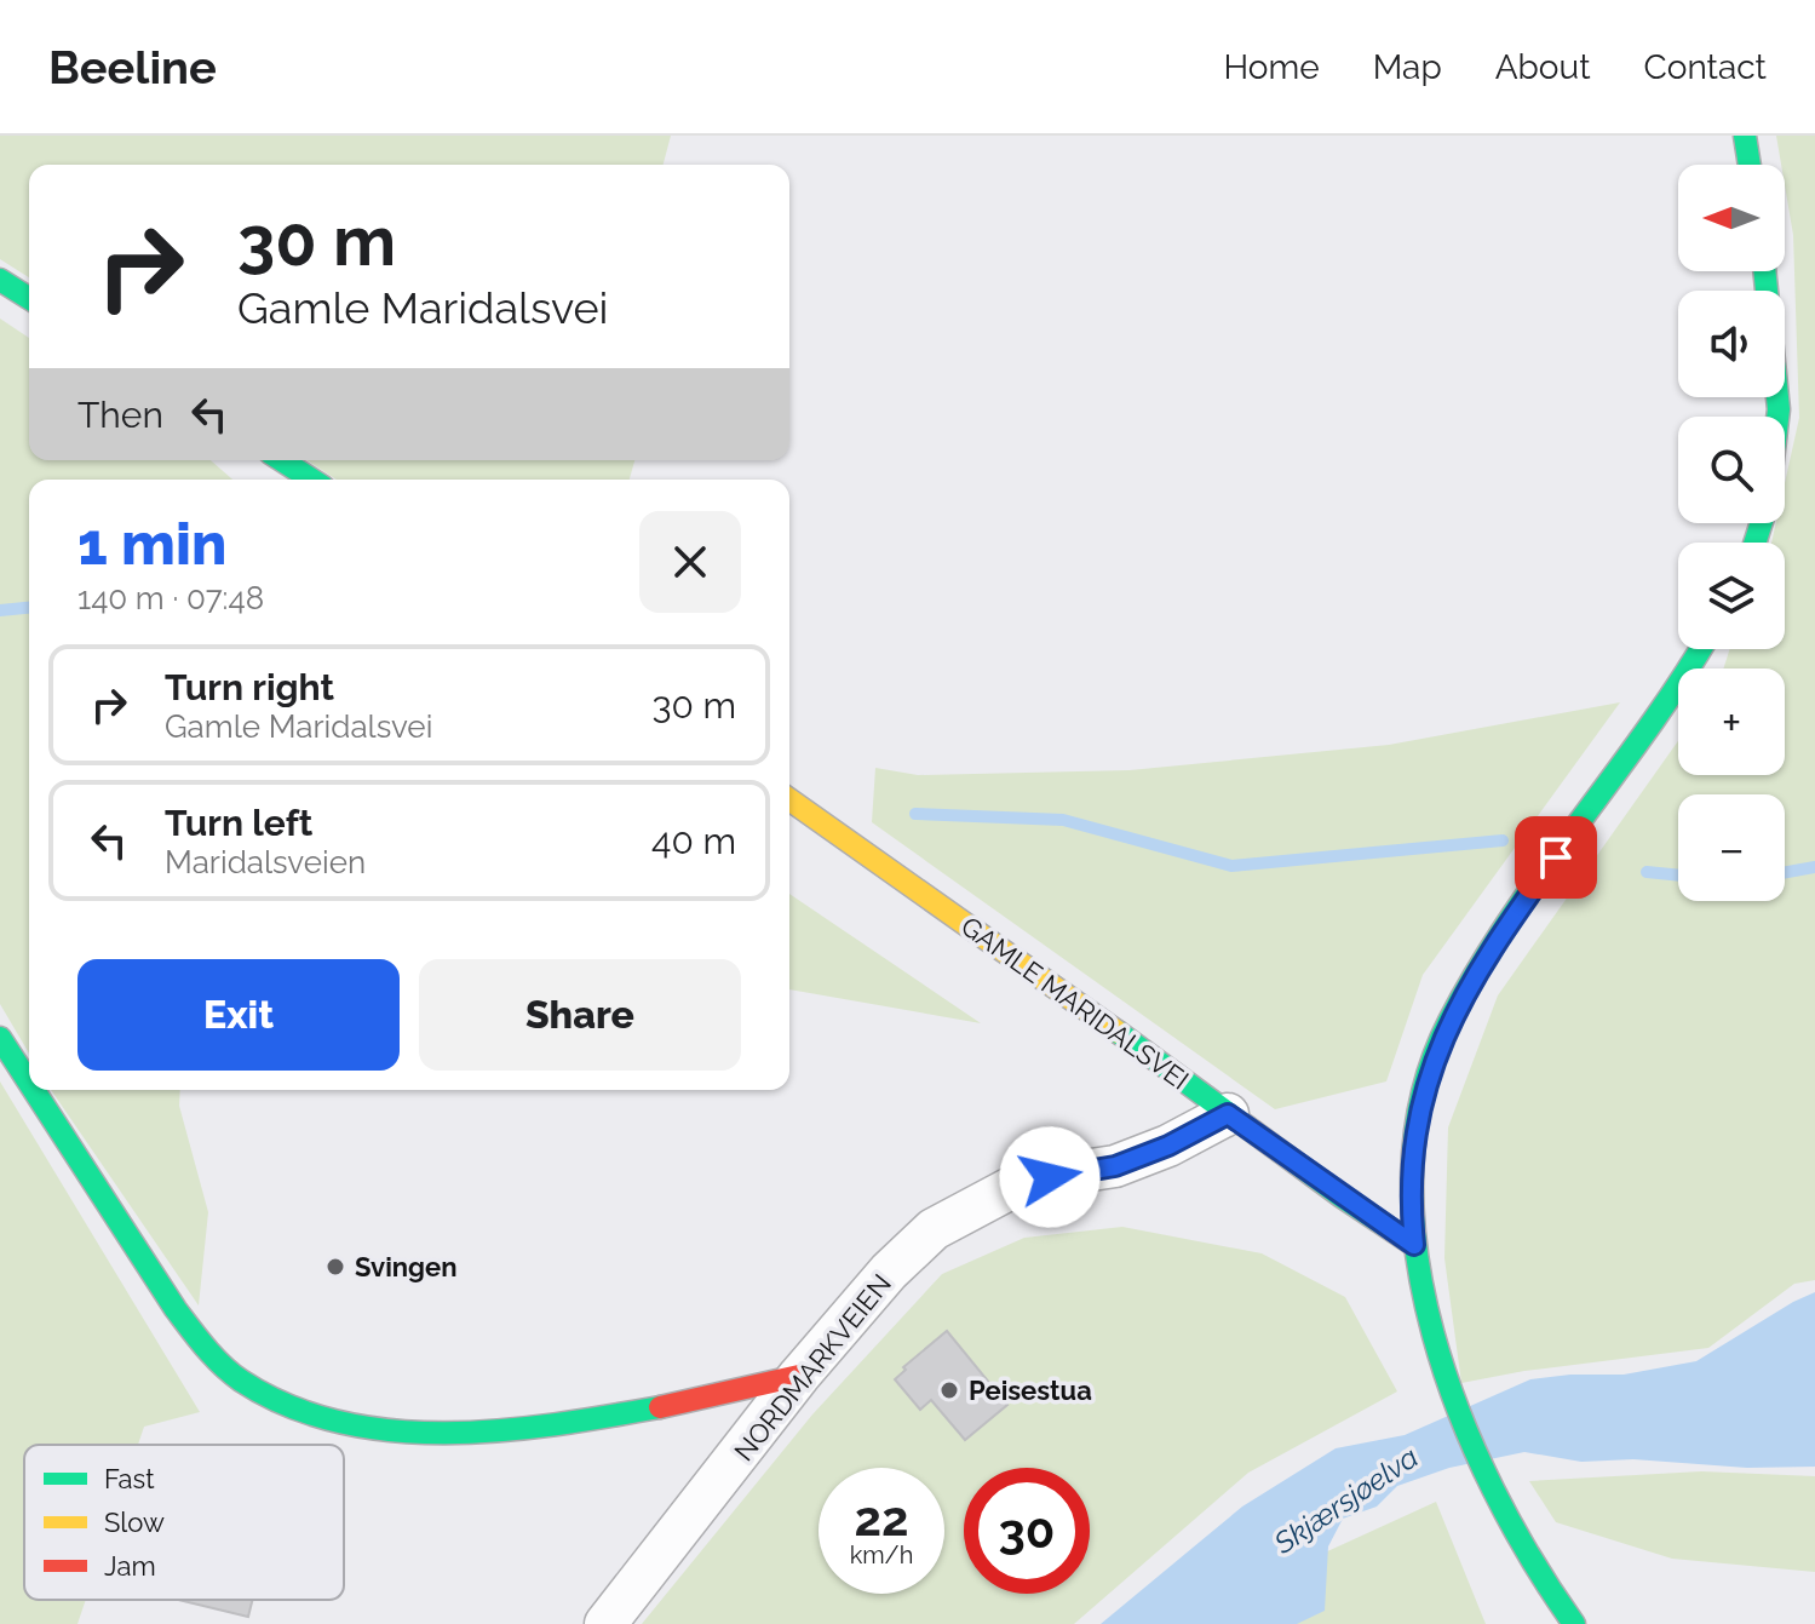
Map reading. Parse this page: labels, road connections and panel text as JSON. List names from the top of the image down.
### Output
{
  "streets": {
    "street": ["GAMLE MARIDALSVEI", "NORDMARKVEIEN"]
  },
  "crossings": [
    ["GAMLE MARIDALSVEI", "NORDMARKVEIEN"]
  ],
  "water": ["Skjærsjøelva"],
  "places": ["Svingen", "Peisestua"],
  "legend": ["Fast", "Slow", "Jam"],
  "north": "left",
  "page": {
    "header": "Beeline",
    "nav": [
      "Home",
      "Map",
      "About",
      "Contact"
    ],
    "map_buttons": ["+", "−"],
    "turn": ["30 m", "Gamle Maridalsvei"],
    "then": "Then",
    "heading": ["1 min", "140 m · 07:48"],
    "list": [
      {
        "name": "Turn right",
        "note": "Gamle Maridalsvei",
        "value": "30 m"
      },
      {
        "name": "Turn left",
        "note": "Maridalsveien",
        "value": "40 m"
      }
    ],
    "buttons": ["Exit", "Share"],
    "speed": "22 km/h",
    "limit": "30"
  }
}
